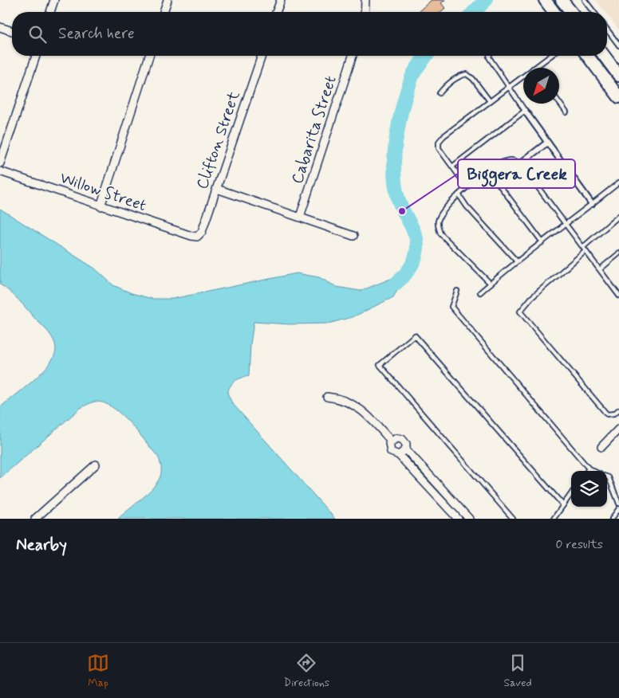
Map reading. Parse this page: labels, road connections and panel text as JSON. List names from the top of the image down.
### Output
{
  "streets": {
    "street": ["Cabarita Street", "Clifton Street", "Willow Street"]
  },
  "crossings": [
    ["Clifton Street", "Willow Street"]
  ],
  "places": ["Biggera Creek"],
  "north": "bottom left",
  "page": {
    "search": "Search here",
    "heading": ["Nearby", "0 results"],
    "nav": ["Map", "Directions", "Saved"]
  }
}
